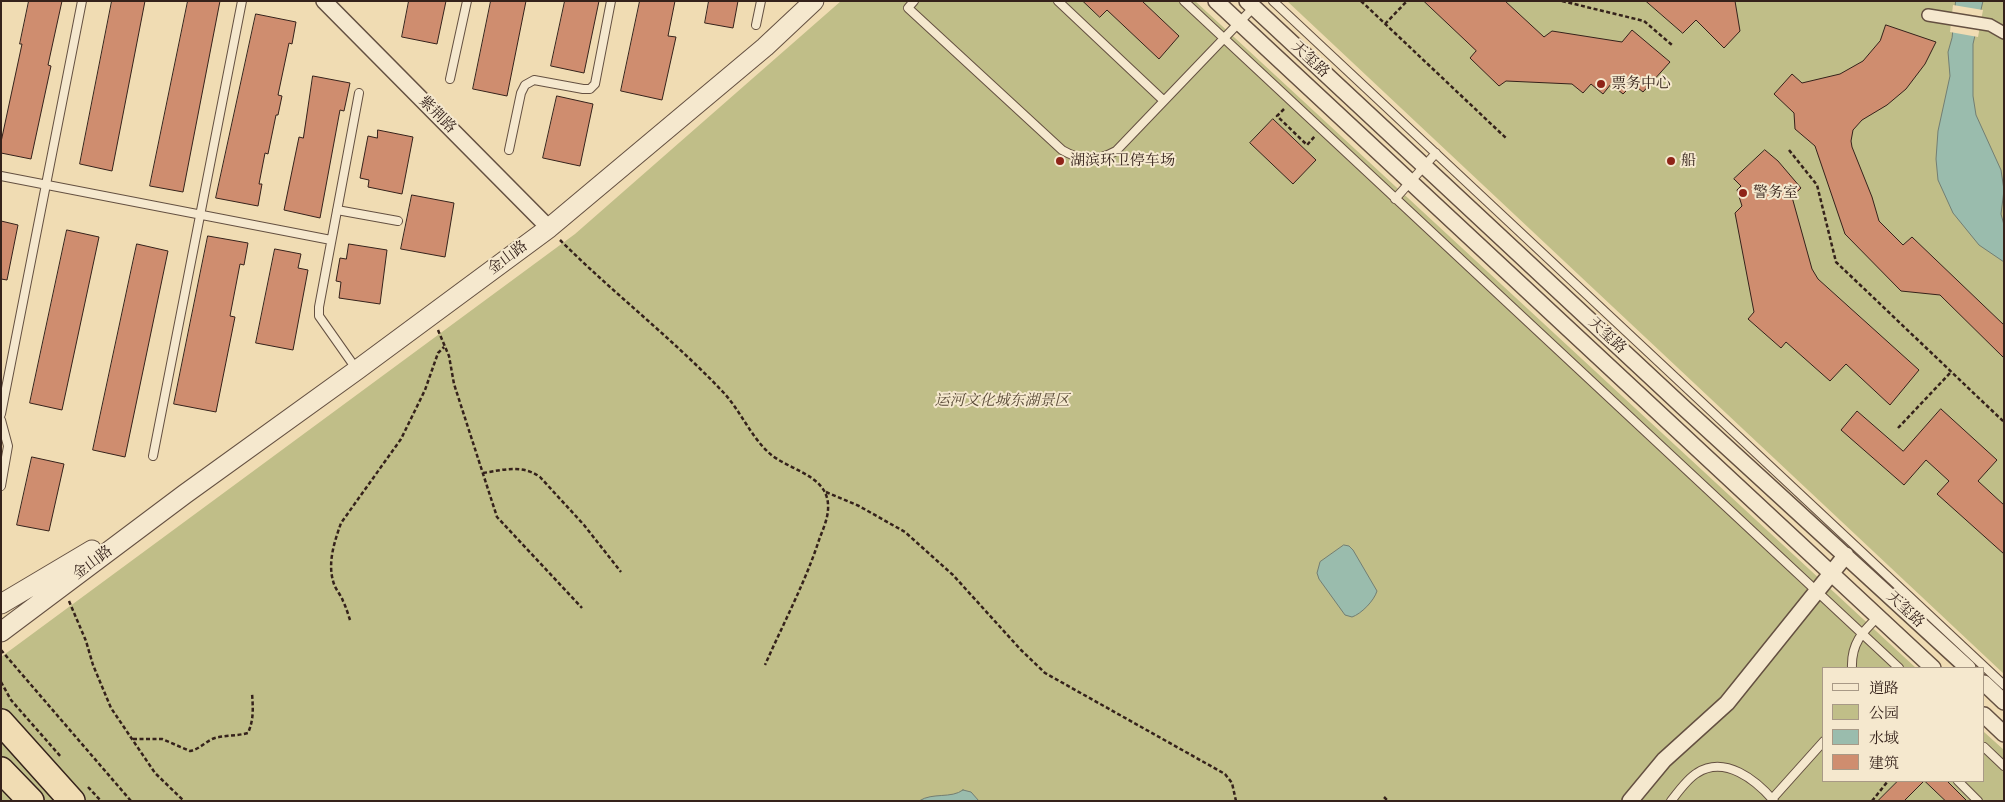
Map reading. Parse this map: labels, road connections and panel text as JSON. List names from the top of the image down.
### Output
{
  "streets": {
    "street": ["天玺路", "紫荆路", "金山路"]
  },
  "crossings": [
    ["紫荆路", "金山路"]
  ],
  "parks": ["运河文化城东湖景区"],
  "places": [
    "票务中心",
    "湖滨环卫停车场",
    "船",
    "警务室"
  ],
  "legend": [
    "道路",
    "公园",
    "水域",
    "建筑"
  ]
}
